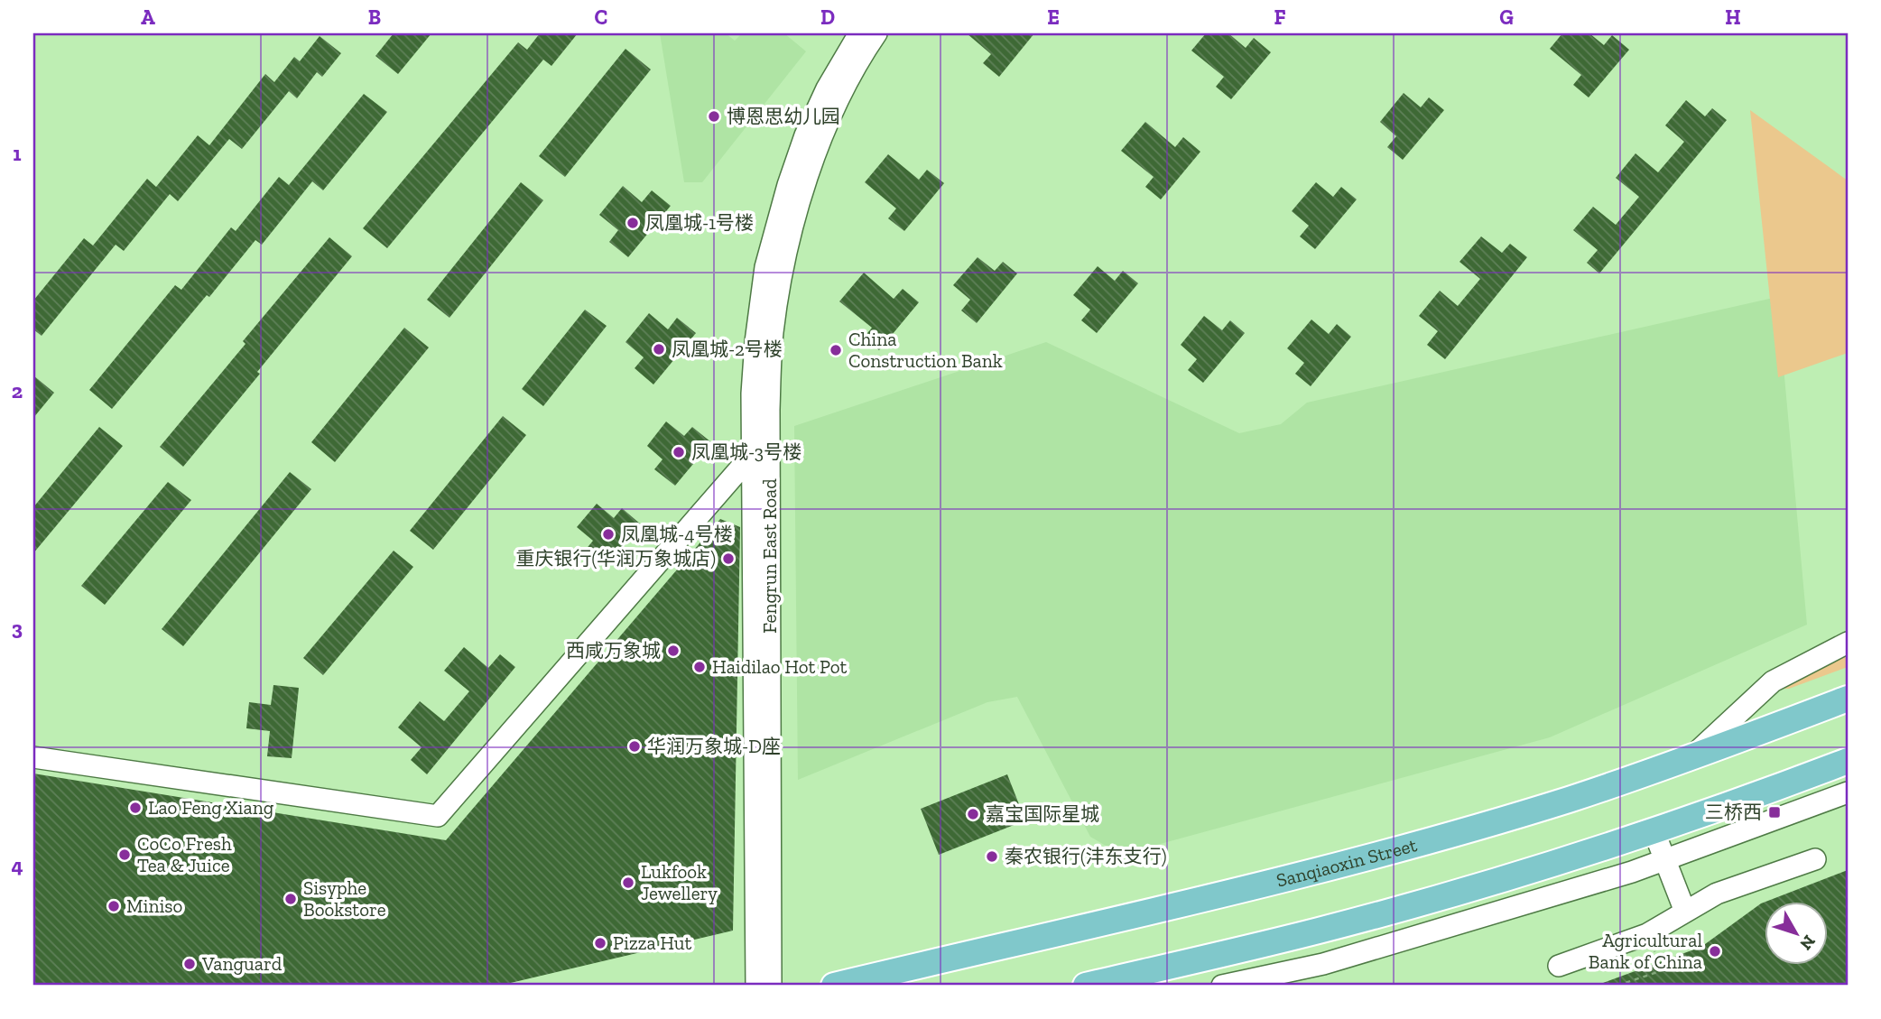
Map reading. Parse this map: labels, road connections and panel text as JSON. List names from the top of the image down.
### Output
{
  "streets": {
    "main road": ["Sanqiaoxin Street"],
    "street": ["Fengrun East Road"]
  },
  "places": {
    "other": [
      "博恩思幼儿园",
      "凤凰城-1号楼",
      "凤凰城-2号楼",
      "China Construction Bank",
      "凤凰城-3号楼",
      "凤凰城-4号楼",
      "重庆银行(华润万象城店)",
      "西咸万象城",
      "Haidilao Hot Pot",
      "华润万象城-D座",
      "Lao Feng Xiang",
      "嘉宝国际星城",
      "CoCo Fresh Tea & Juice",
      "秦农银行(沣东支行)",
      "Lukfook Jewellery",
      "Sisyphe Bookstore",
      "Miniso",
      "Pizza Hut",
      "Agricultural Bank of China",
      "Vanguard"
    ],
    "transit": ["三桥西"]
  },
  "north": "bottom right",
  "grid": {
    "columns": [
      "A",
      "B",
      "C",
      "D",
      "E",
      "F",
      "G",
      "H"
    ],
    "rows": [
      "1",
      "2",
      "3",
      "4"
    ]
  }
}
